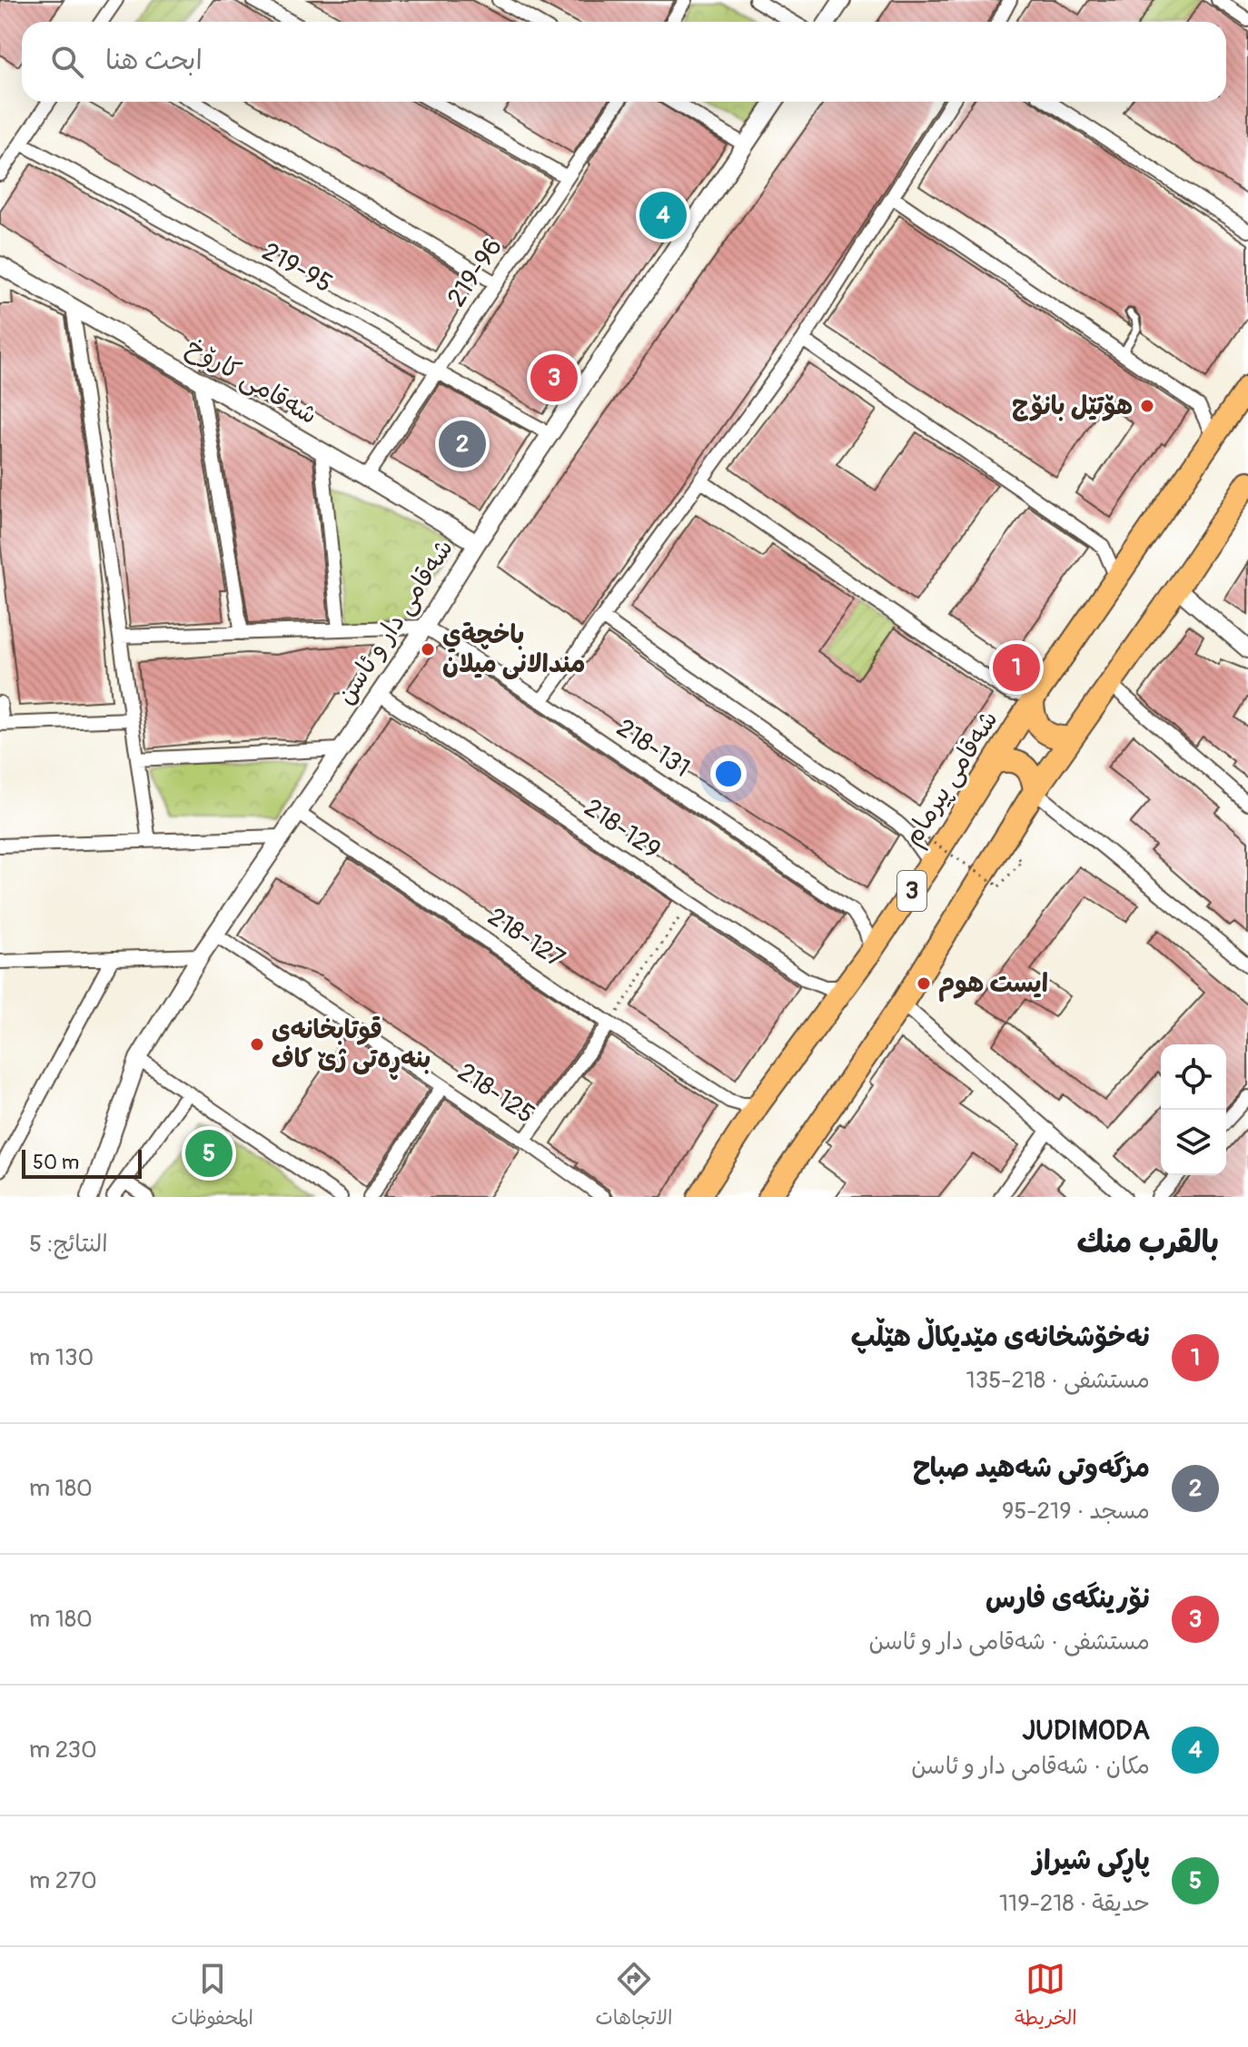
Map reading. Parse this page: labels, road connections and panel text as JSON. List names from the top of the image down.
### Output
{
  "streets": {
    "highway": ["شەقامی پیرمام", "3"],
    "street": [
      "219-95",
      "219-96",
      "شەقامی کارۆخ",
      "شەقامی دار و ئاسن",
      "218-131",
      "218-129",
      "218-127",
      "218-125"
    ]
  },
  "crossings": [
    ["219-95", "219-96"],
    ["219-95", "شەقامی دار و ئاسن"],
    ["219-96", "شەقامی کارۆخ"],
    ["شەقامی کارۆخ", "شەقامی دار و ئاسن"],
    ["شەقامی دار و ئاسن", "218-131"],
    ["شەقامی دار و ئاسن", "218-129"],
    ["شەقامی دار و ئاسن", "218-127"],
    ["شەقامی دار و ئاسن", "218-125"],
    ["218-131", "شەقامی پیرمام"],
    ["شەقامی پیرمام", "218-129"],
    ["شەقامی پیرمام", "218-127"]
  ],
  "places": [
    "هۆتێل بانۆج",
    "باخچةي مندالانى ميلان",
    "ايست هوم",
    "قوتابخانەی بنەڕەتی ژێ کاف"
  ],
  "scale_bar": "50 m",
  "page": {
    "search": "ابحث هنا",
    "pins": [
      "4",
      "3",
      "2",
      "1",
      "5"
    ],
    "scale": "50 m",
    "heading": ["بالقرب منك", "النتائج: 5"],
    "list": [
      {
        "mark": "1",
        "name": "نەخۆشخانەی مێدیکاڵ هێڵپ",
        "note": "مستشفى · 218-135",
        "value": "130 m"
      },
      {
        "mark": "2",
        "name": "مزگه‌وتی شه‌هید صباح",
        "note": "مسجد · 219-95",
        "value": "180 m"
      },
      {
        "mark": "3",
        "name": "نۆرینگەی فارس",
        "note": "مستشفى · شەقامی دار و ئاسن",
        "value": "180 m"
      },
      {
        "mark": "4",
        "name": "JUDIMODA",
        "note": "مكان · شەقامی دار و ئاسن",
        "value": "230 m"
      },
      {
        "mark": "5",
        "name": "پاڕکی شیراز",
        "note": "حديقة · 218-119",
        "value": "270 m"
      }
    ],
    "nav": ["الخريطة", "الاتجاهات", "المحفوظات"]
  }
}
